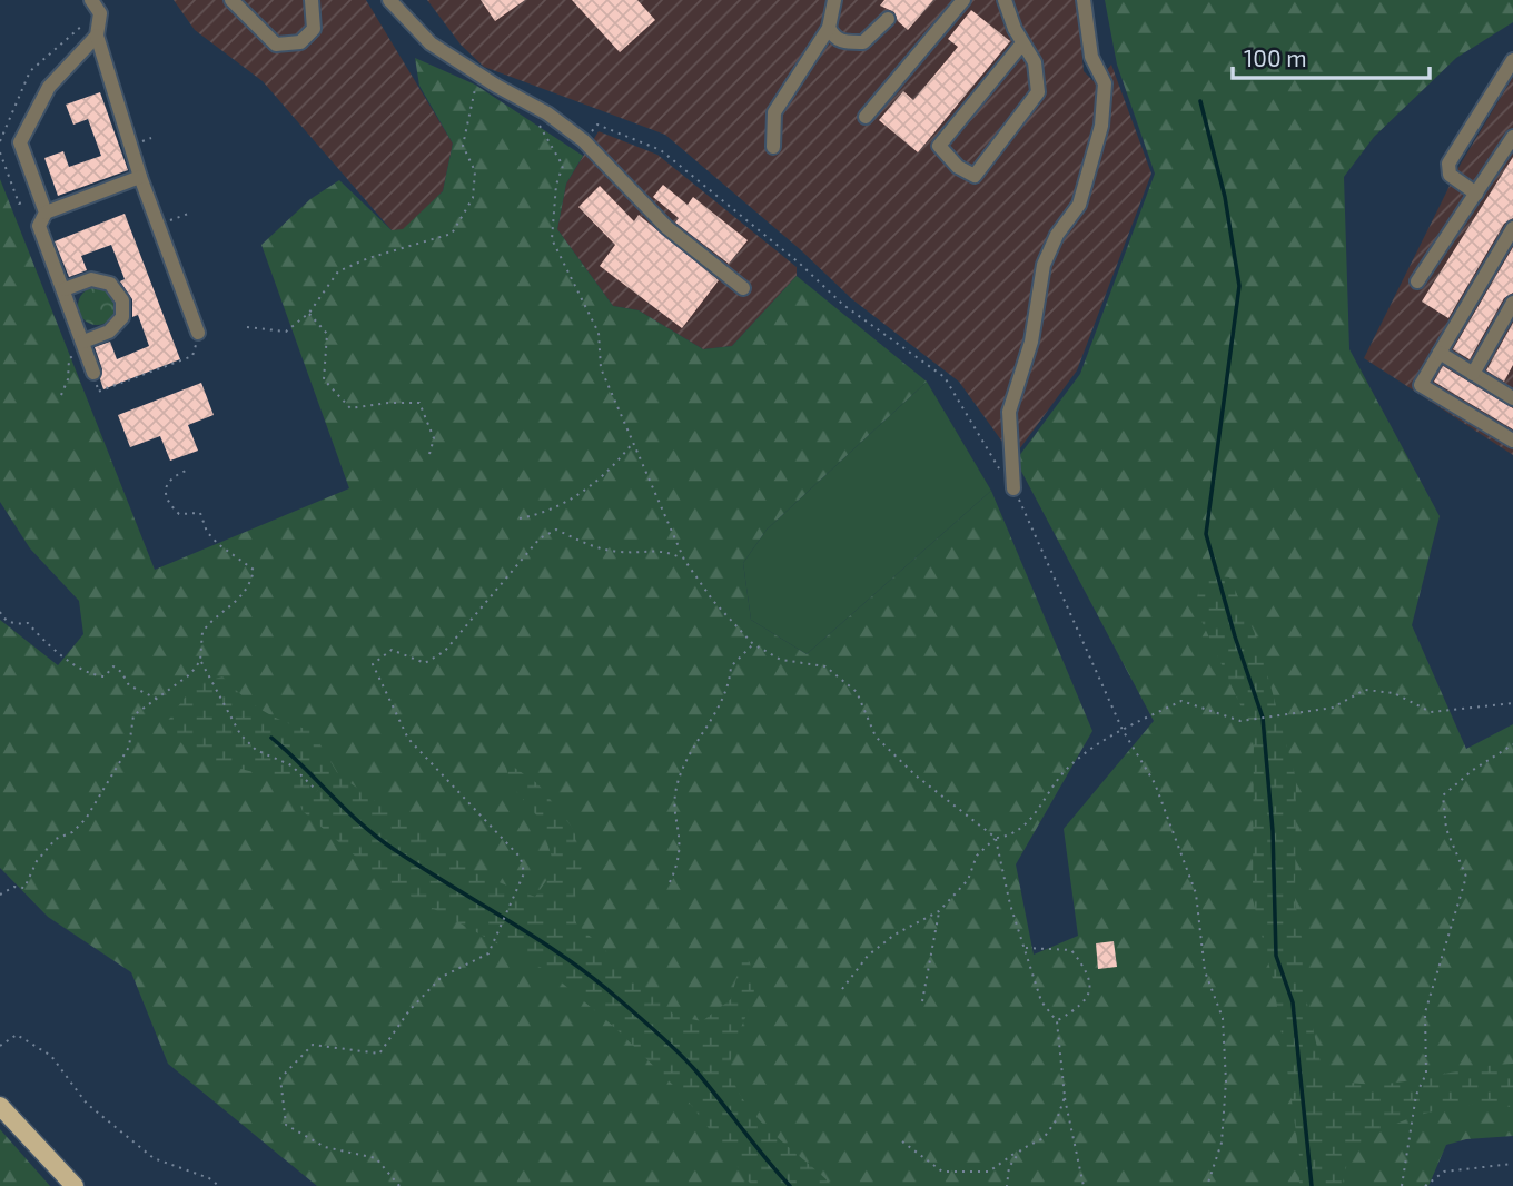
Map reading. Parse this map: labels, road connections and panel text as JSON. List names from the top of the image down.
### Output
{
  "scale_bar": "100 m"
}
